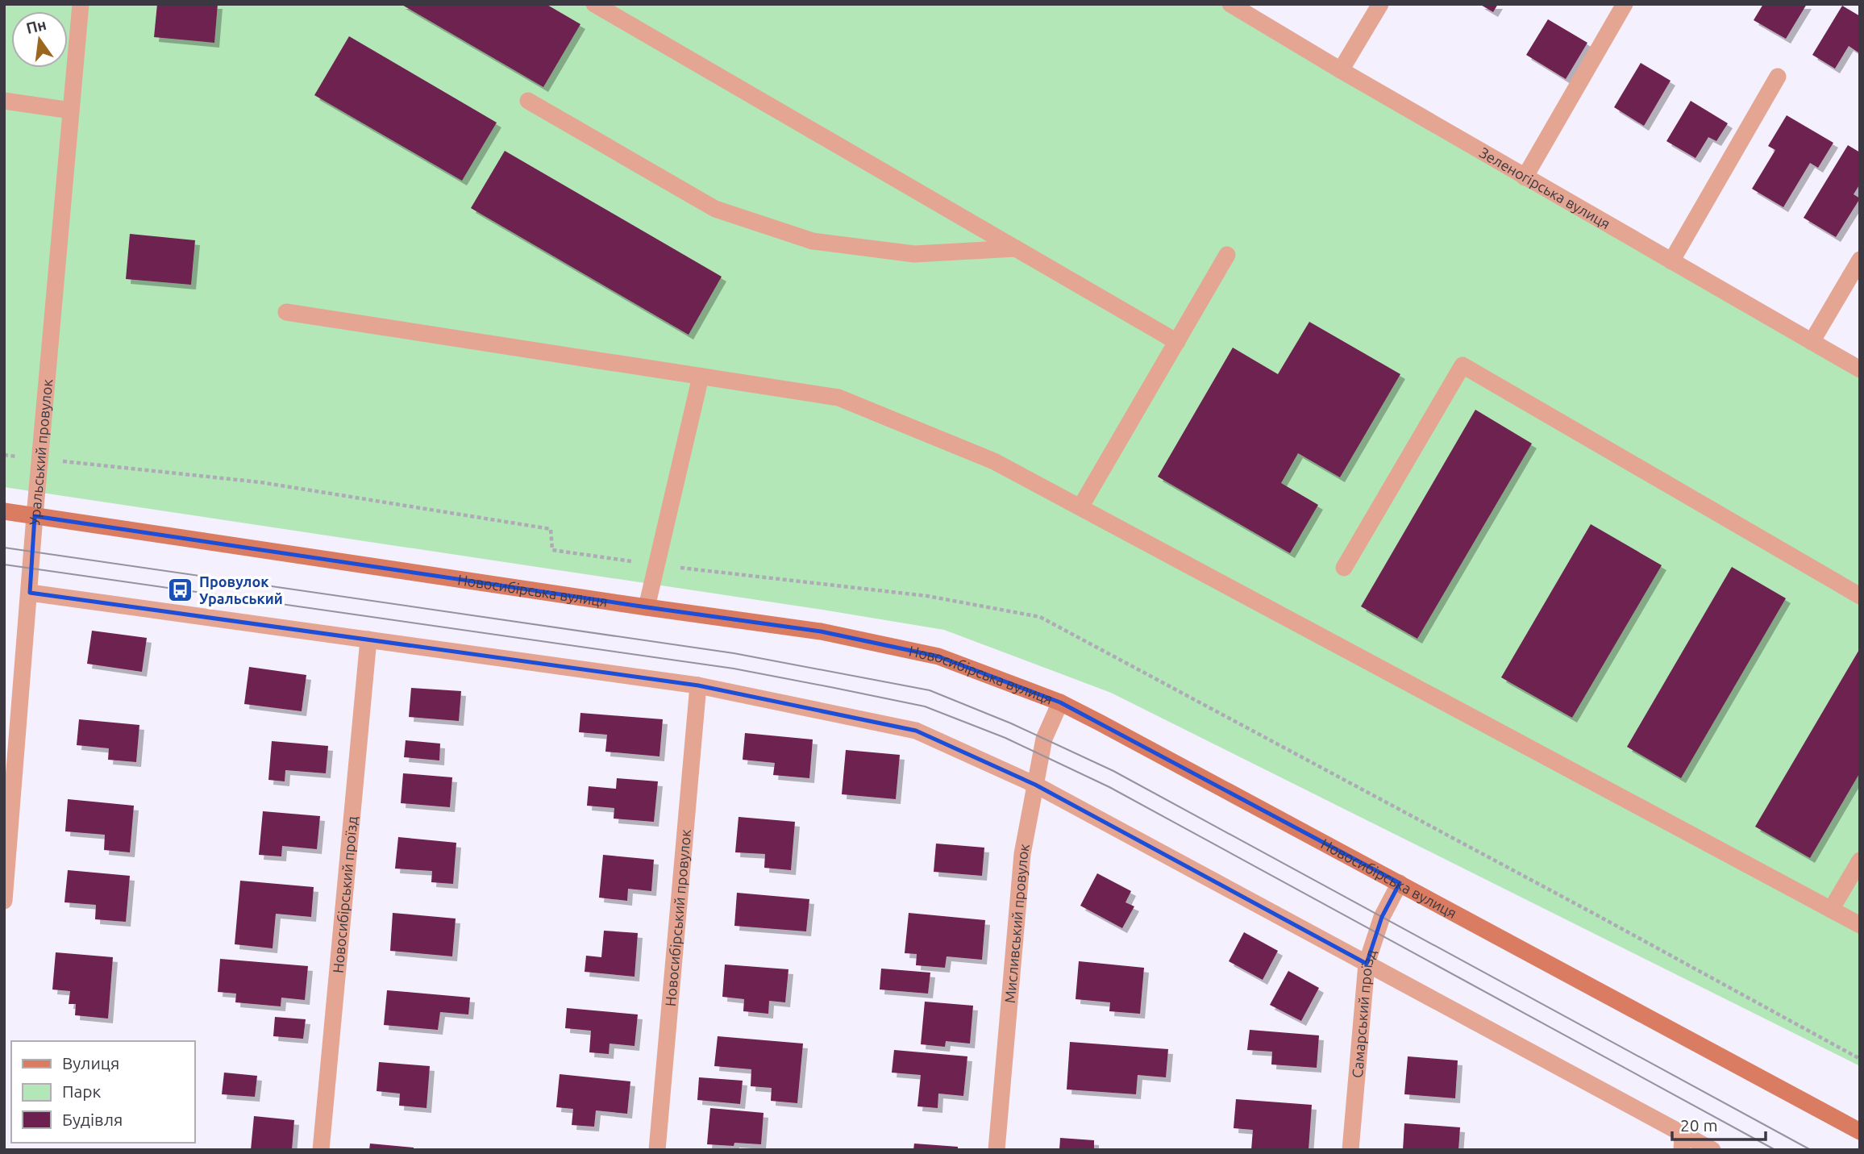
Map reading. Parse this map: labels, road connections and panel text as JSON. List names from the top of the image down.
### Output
{
  "streets": {
    "main road": ["Новосибірська вулиця"],
    "street": [
      "Зеленогірська вулиця",
      "Уральський провулок",
      "Новосибірський проїзд",
      "Новосибірський провулок",
      "Мисливський провулок",
      "Самарський проїзд"
    ]
  },
  "crossings": [
    ["Уральський провулок", "Новосибірська вулиця"],
    ["Новосибірська вулиця", "Мисливський провулок"],
    ["Новосибірська вулиця", "Самарський проїзд"]
  ],
  "places": {
    "bus stop": ["Провулок Уральський"]
  },
  "legend": ["Вулиця", "Парк", "Будівля"],
  "scale_bar": "20 m",
  "north": "top"
}
